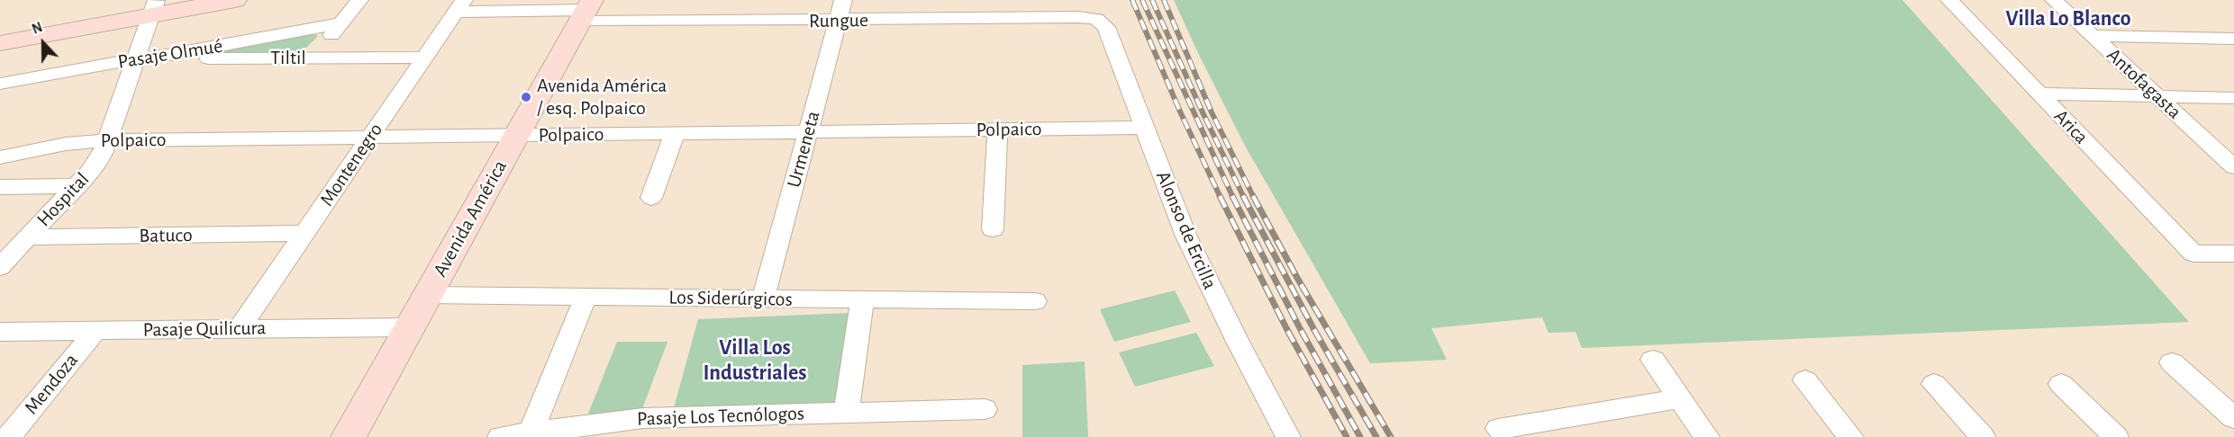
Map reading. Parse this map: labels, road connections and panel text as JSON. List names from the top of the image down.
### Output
{
  "streets": {
    "main road": ["Avenida América"],
    "street": [
      "Rungue",
      "Pasaje Olmué",
      "Tiltil",
      "Antofagasta",
      "Arica",
      "Polpaico",
      "Urmeneta",
      "Montenegro",
      "Hospital",
      "Alonso de Ercilla",
      "Batuco",
      "Los Siderúrgicos",
      "Pasaje Quilicura",
      "Mendoza",
      "Pasaje Los Tecnólogos"
    ]
  },
  "crossings": [
    ["Rungue", "Urmeneta"],
    ["Rungue", "Montenegro"],
    ["Rungue", "Avenida América"],
    ["Rungue", "Alonso de Ercilla"],
    ["Pasaje Olmué", "Tiltil"],
    ["Pasaje Olmué", "Hospital"],
    ["Tiltil", "Montenegro"],
    ["Tiltil", "Hospital"],
    ["Polpaico", "Urmeneta"],
    ["Polpaico", "Montenegro"],
    ["Polpaico", "Hospital"],
    ["Polpaico", "Avenida América"],
    ["Polpaico", "Alonso de Ercilla"],
    ["Urmeneta", "Los Siderúrgicos"],
    ["Montenegro", "Batuco"],
    ["Montenegro", "Pasaje Quilicura"],
    ["Hospital", "Batuco"],
    ["Avenida América", "Los Siderúrgicos"],
    ["Avenida América", "Pasaje Quilicura"],
    ["Pasaje Quilicura", "Mendoza"]
  ],
  "districts": ["Villa Lo Blanco", "Villa Los Industriales"],
  "places": ["Avenida América / esq. Polpaico"],
  "north": "top"
}
